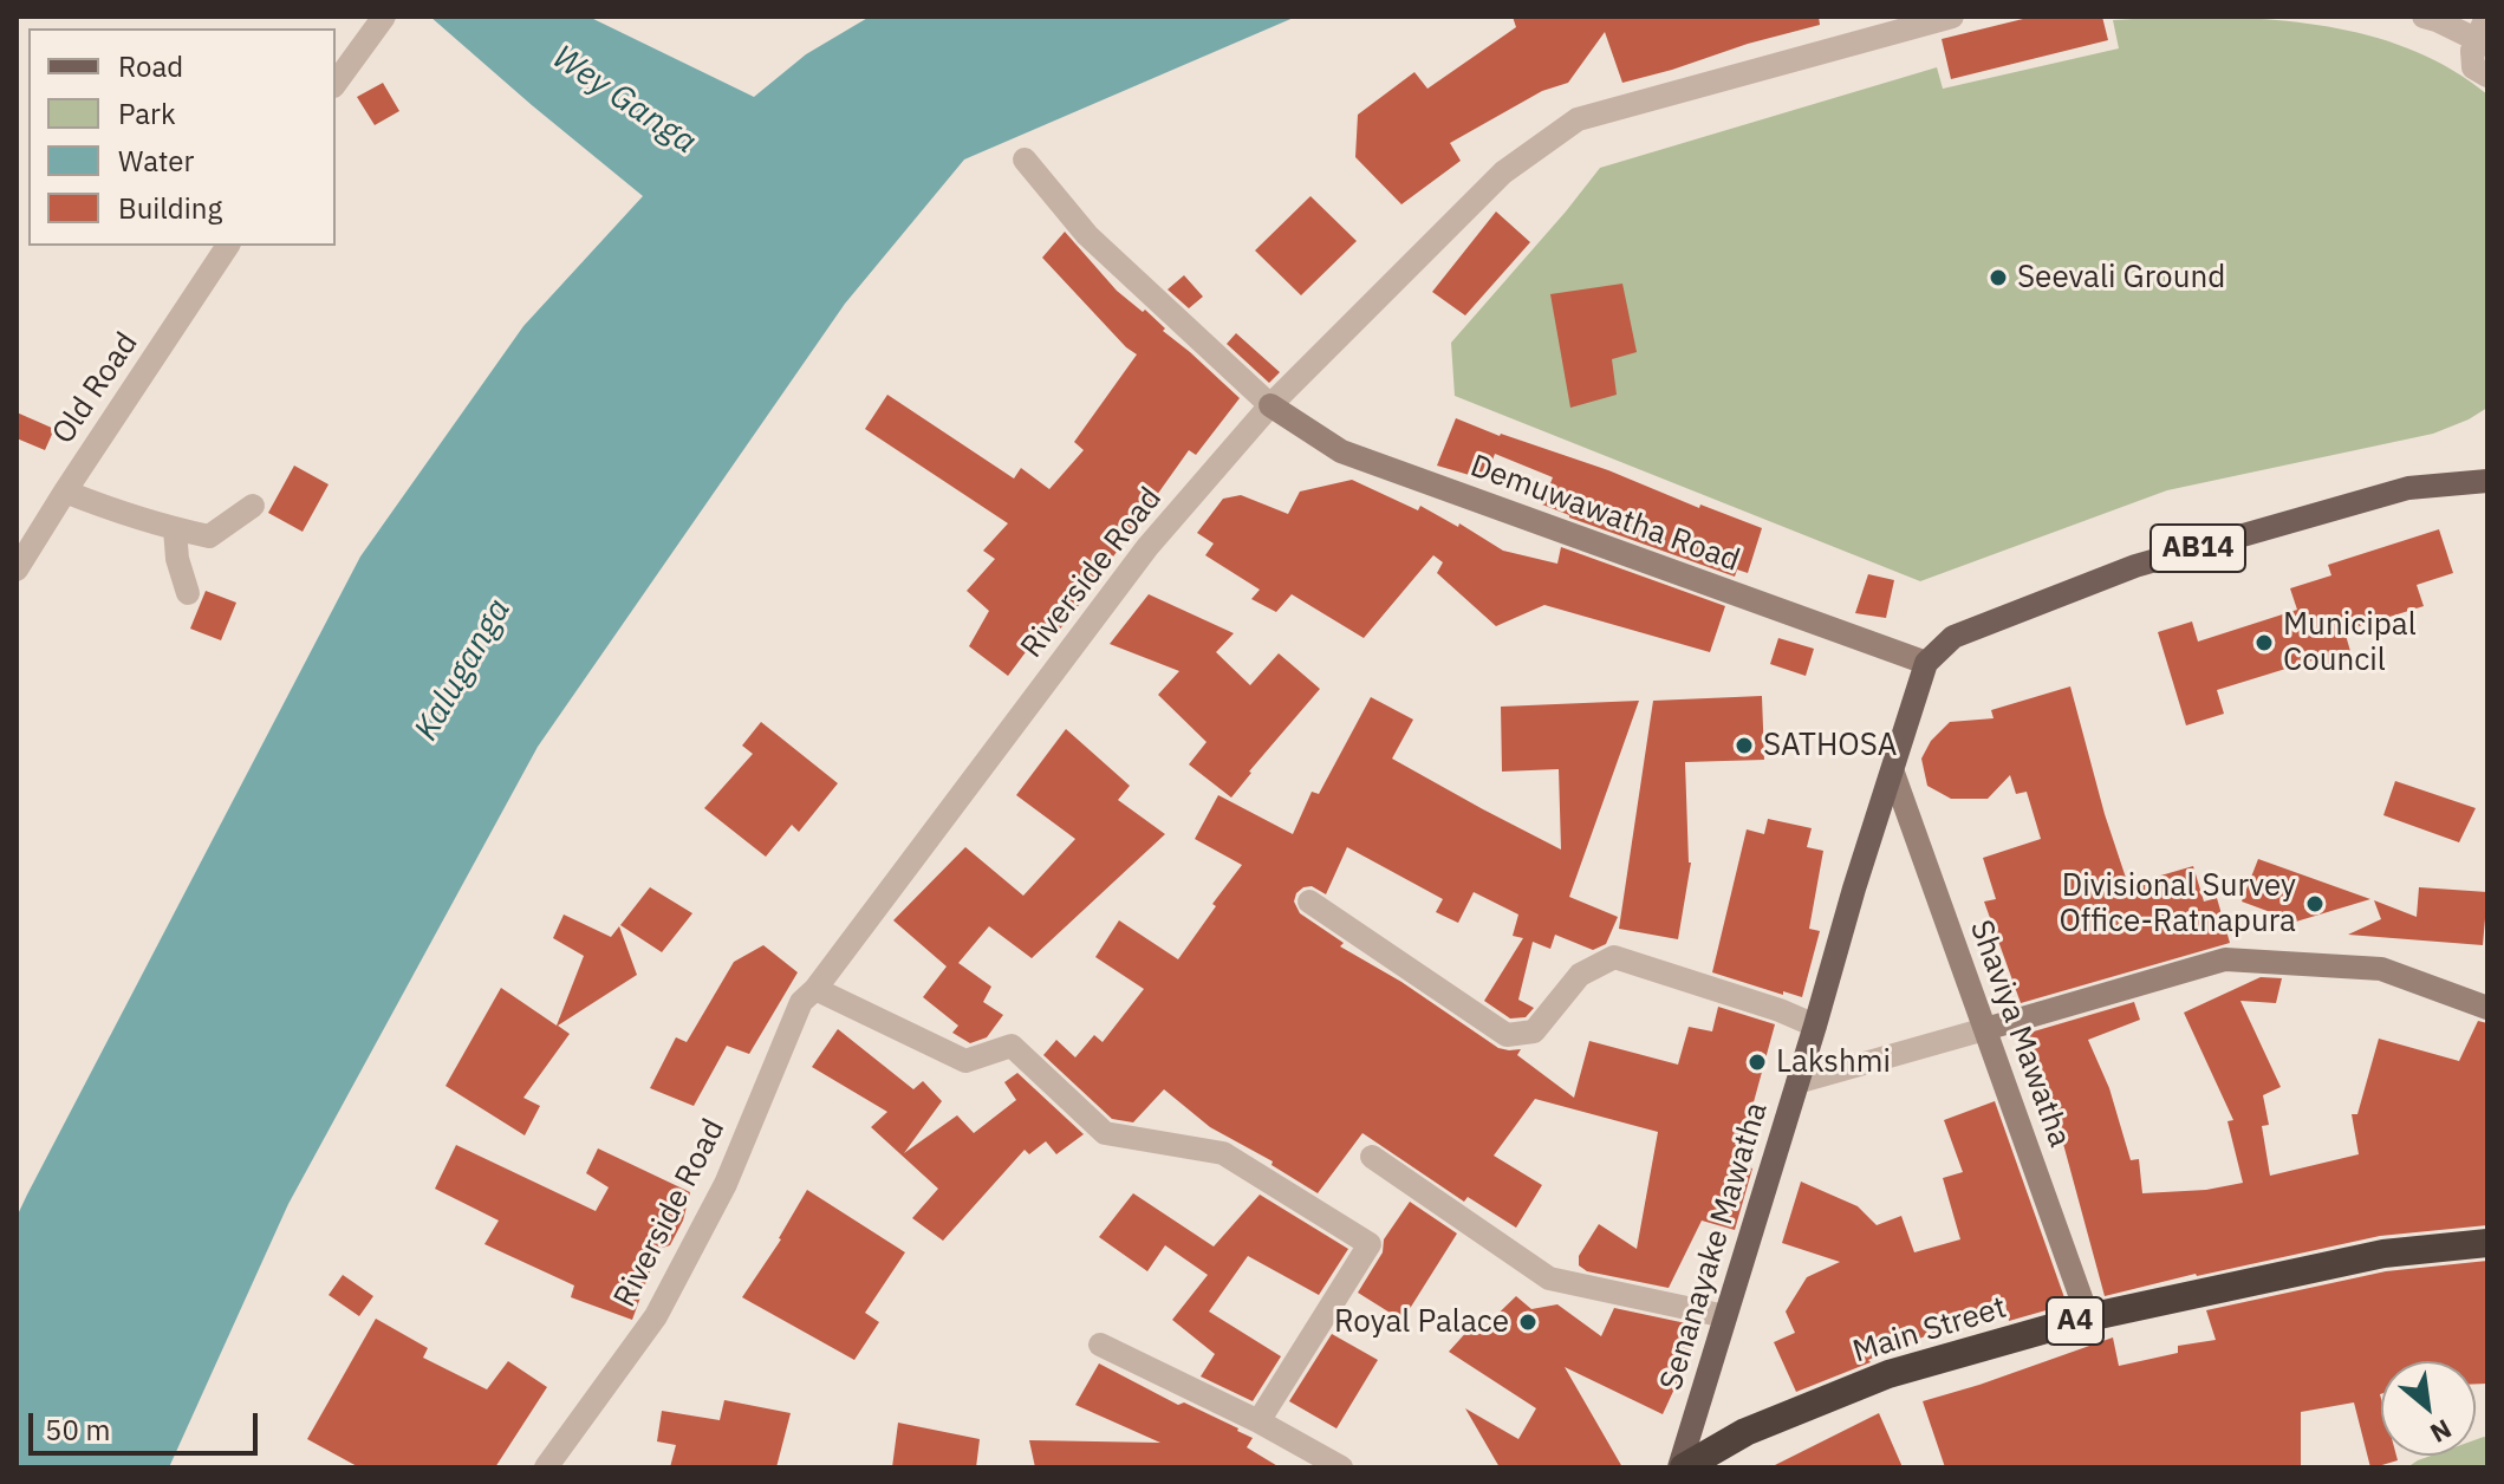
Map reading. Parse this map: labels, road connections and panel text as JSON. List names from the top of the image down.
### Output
{
  "streets": {
    "highway": ["A4", "Main Street"],
    "main road": ["AB14", "Senanayake Mawatha"],
    "street": [
      "Old Road",
      "Demuwawatha Road",
      "Riverside Road",
      "Shaviya Mawatha"
    ]
  },
  "crossings": [
    ["Demuwawatha Road", "AB14"],
    ["Demuwawatha Road", "Riverside Road"],
    ["Demuwawatha Road", "Senanayake Mawatha"],
    ["AB14", "Senanayake Mawatha"],
    ["Shaviya Mawatha", "Senanayake Mawatha"],
    ["Shaviya Mawatha", "Main Street"],
    ["Senanayake Mawatha", "Main Street"]
  ],
  "water": ["Wey Ganga", "Kaluganga"],
  "places": [
    "Seevali Ground",
    "Municipal Council",
    "SATHOSA",
    "Divisional Survey Office-Ratnapura",
    "Lakshmi",
    "Royal Palace"
  ],
  "legend": [
    "Road",
    "Park",
    "Water",
    "Building"
  ],
  "scale_bar": "50 m",
  "north": "bottom right"
}
